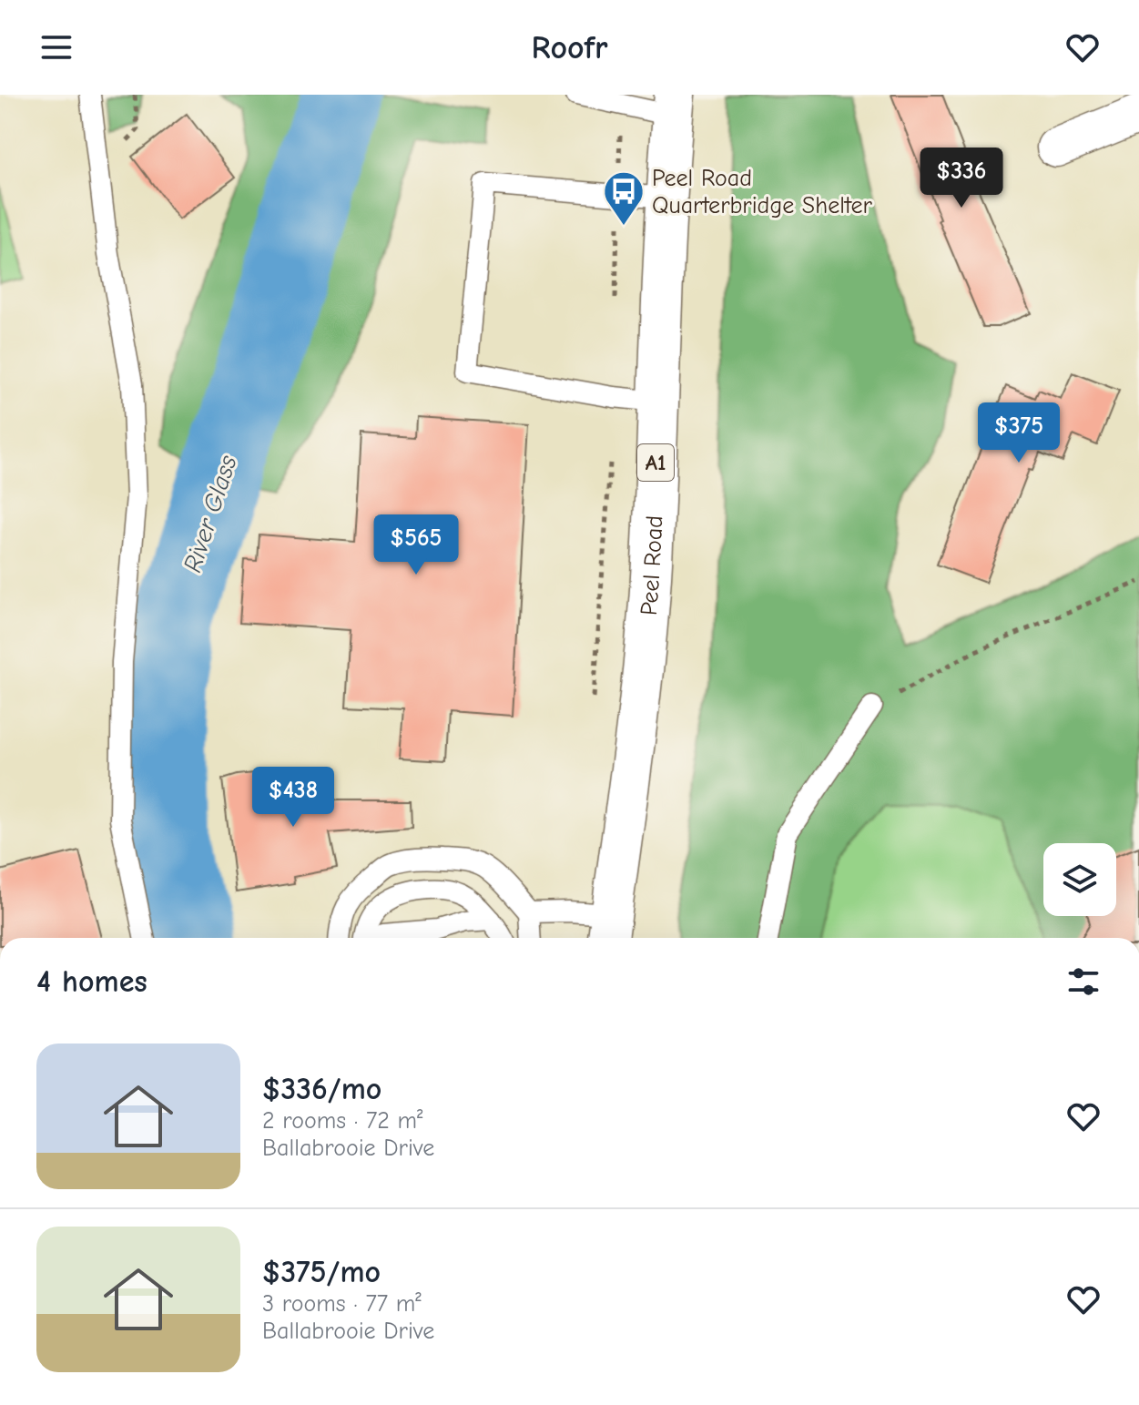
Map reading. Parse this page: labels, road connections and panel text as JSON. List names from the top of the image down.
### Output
{
  "streets": {
    "highway": ["A1", "Peel Road"]
  },
  "water": ["River Glass"],
  "places": {
    "bus stop": ["Peel Road Quarterbridge Shelter"]
  },
  "page": {
    "header": "Roofr",
    "price": [
      "$336",
      "$375",
      "$565",
      "$438"
    ],
    "heading": "4 homes",
    "list": [
      {
        "name": "$336/mo",
        "note": "2 rooms · 72 m² · Ballabrooie Drive"
      },
      {
        "name": "$375/mo",
        "note": "3 rooms · 77 m² · Ballabrooie Drive"
      }
    ]
  }
}
